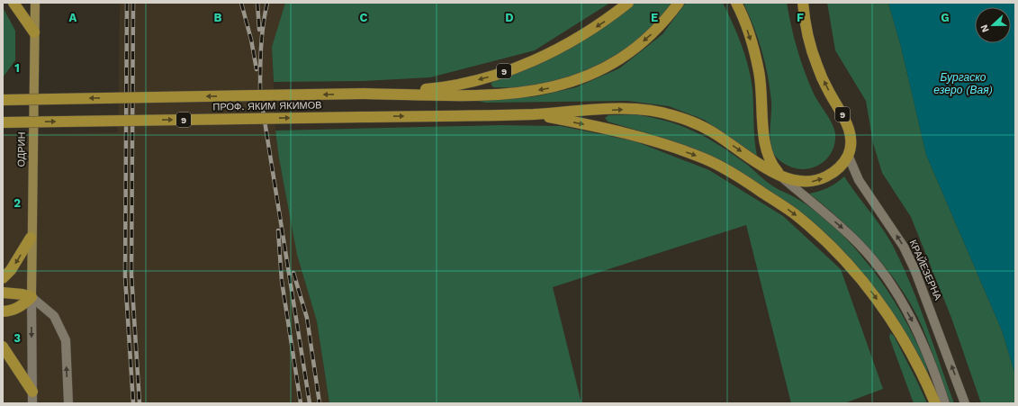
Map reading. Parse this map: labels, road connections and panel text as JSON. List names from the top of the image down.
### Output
{
  "streets": {
    "highway": ["9", "ПРОФ. ЯКИМ ЯКИМОВ"],
    "main road": ["ОДРИН"],
    "street": ["КРАЙЕЗЕРНА"]
  },
  "crossings": [
    ["9", "ПРОФ. ЯКИМ ЯКИМОВ"],
    ["9", "КРАЙЕЗЕРНА"]
  ],
  "water": ["Бургаско езеро (Вая)"],
  "north": "left",
  "grid": {
    "columns": [
      "A",
      "B",
      "C",
      "D",
      "E",
      "F",
      "G"
    ],
    "rows": ["1", "2", "3"]
  }
}
